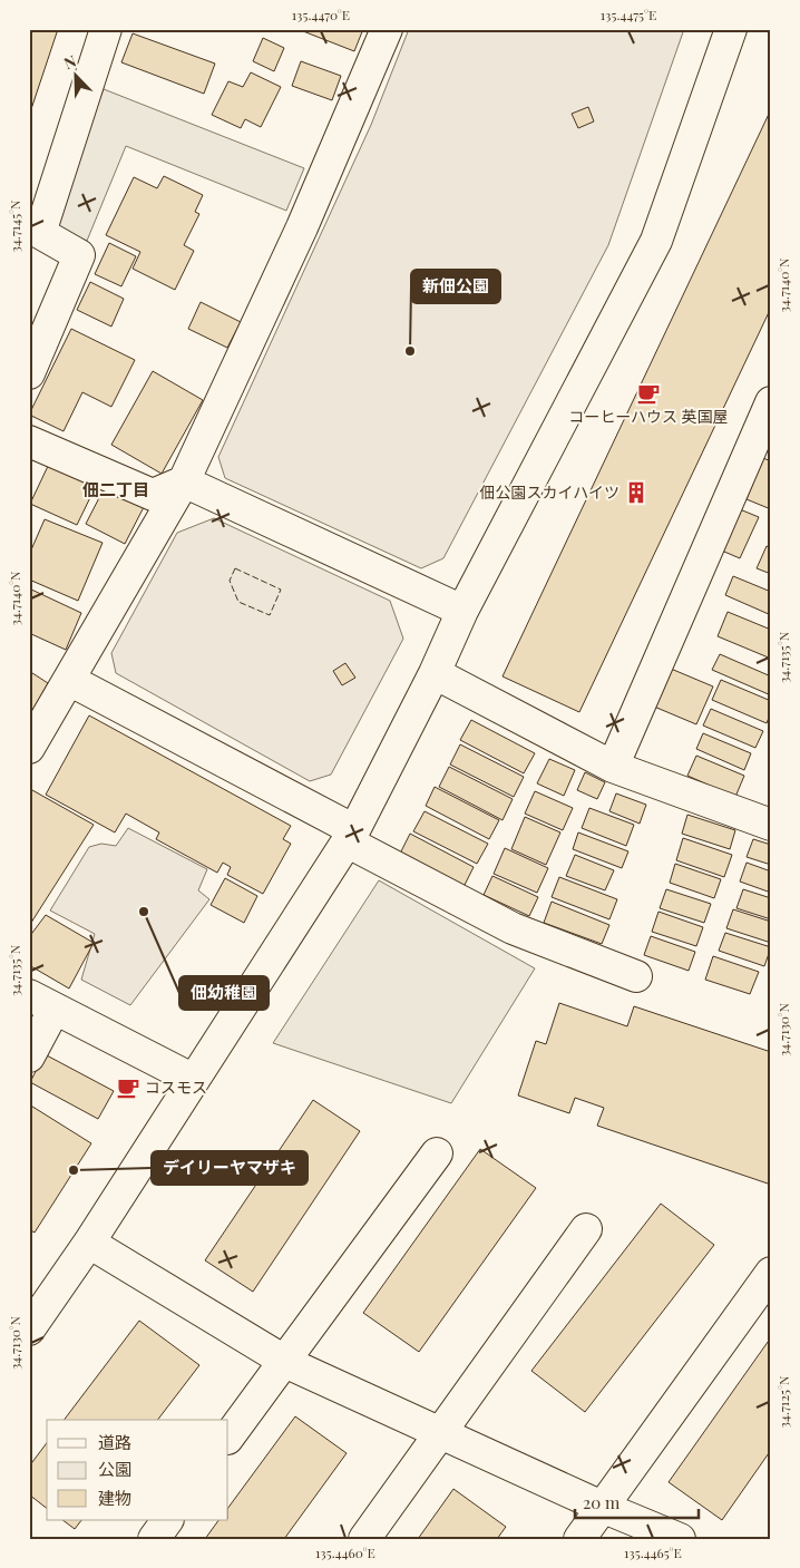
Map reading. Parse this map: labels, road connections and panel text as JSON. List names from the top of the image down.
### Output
{
  "districts": ["佃二丁目"],
  "places": {
    "other": ["新佃公園", "佃幼稚園", "デイリーヤマザキ"],
    "cafe": ["コーヒーハウス 英国屋", "コスモス"],
    "building": ["佃公園スカイハイツ"]
  },
  "legend": ["道路", "公園", "建物"],
  "scale_bar": "20 m",
  "north": "top left",
  "coordinates": [
    "135.4470°E",
    "135.4475°E",
    "34.7145°N",
    "34.7140°N",
    "34.7135°N",
    "34.7130°N",
    "34.7125°N",
    "135.4460°E",
    "135.4465°E"
  ]
}
